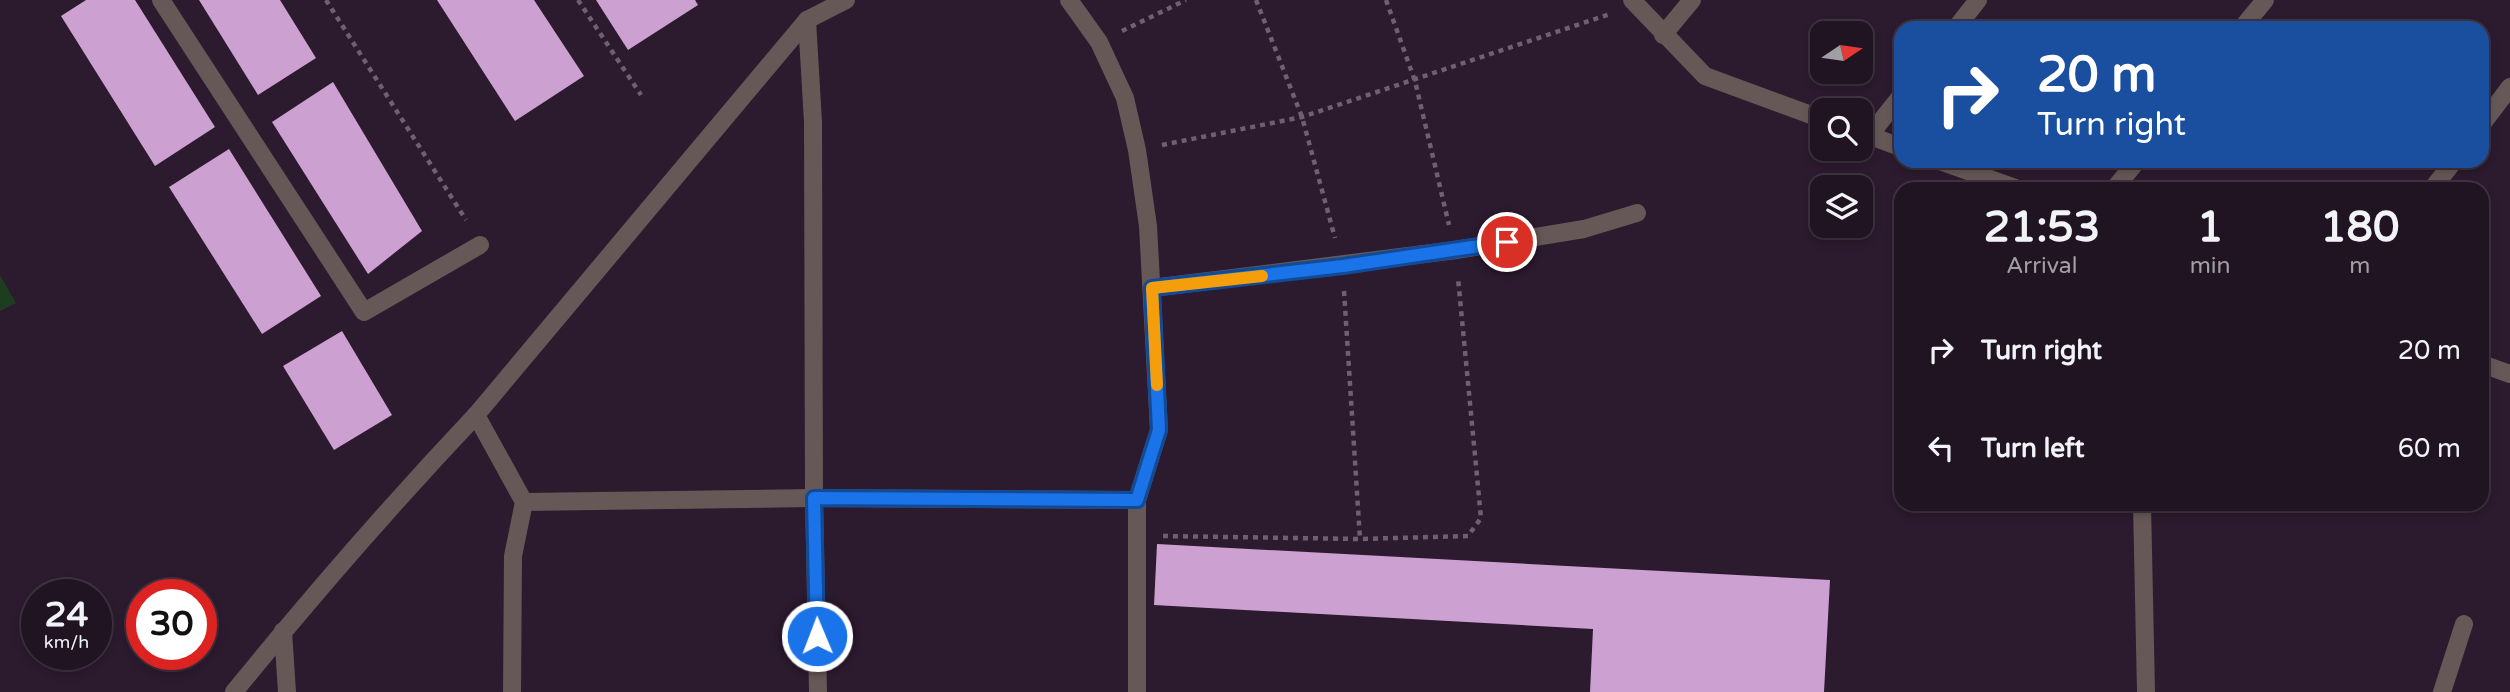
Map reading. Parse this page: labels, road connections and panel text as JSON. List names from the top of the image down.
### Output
{
  "north": "right",
  "page": {
    "turn": ["20 m", "Turn right"],
    "eta": [
      "21:53",
      "Arrival",
      "1",
      "min",
      "180",
      "m"
    ],
    "list": [
      {
        "name": "Turn right",
        "value": "20 m"
      },
      {
        "name": "Turn left",
        "value": "60 m"
      }
    ],
    "speed": "24 km/h",
    "limit": "30"
  }
}
